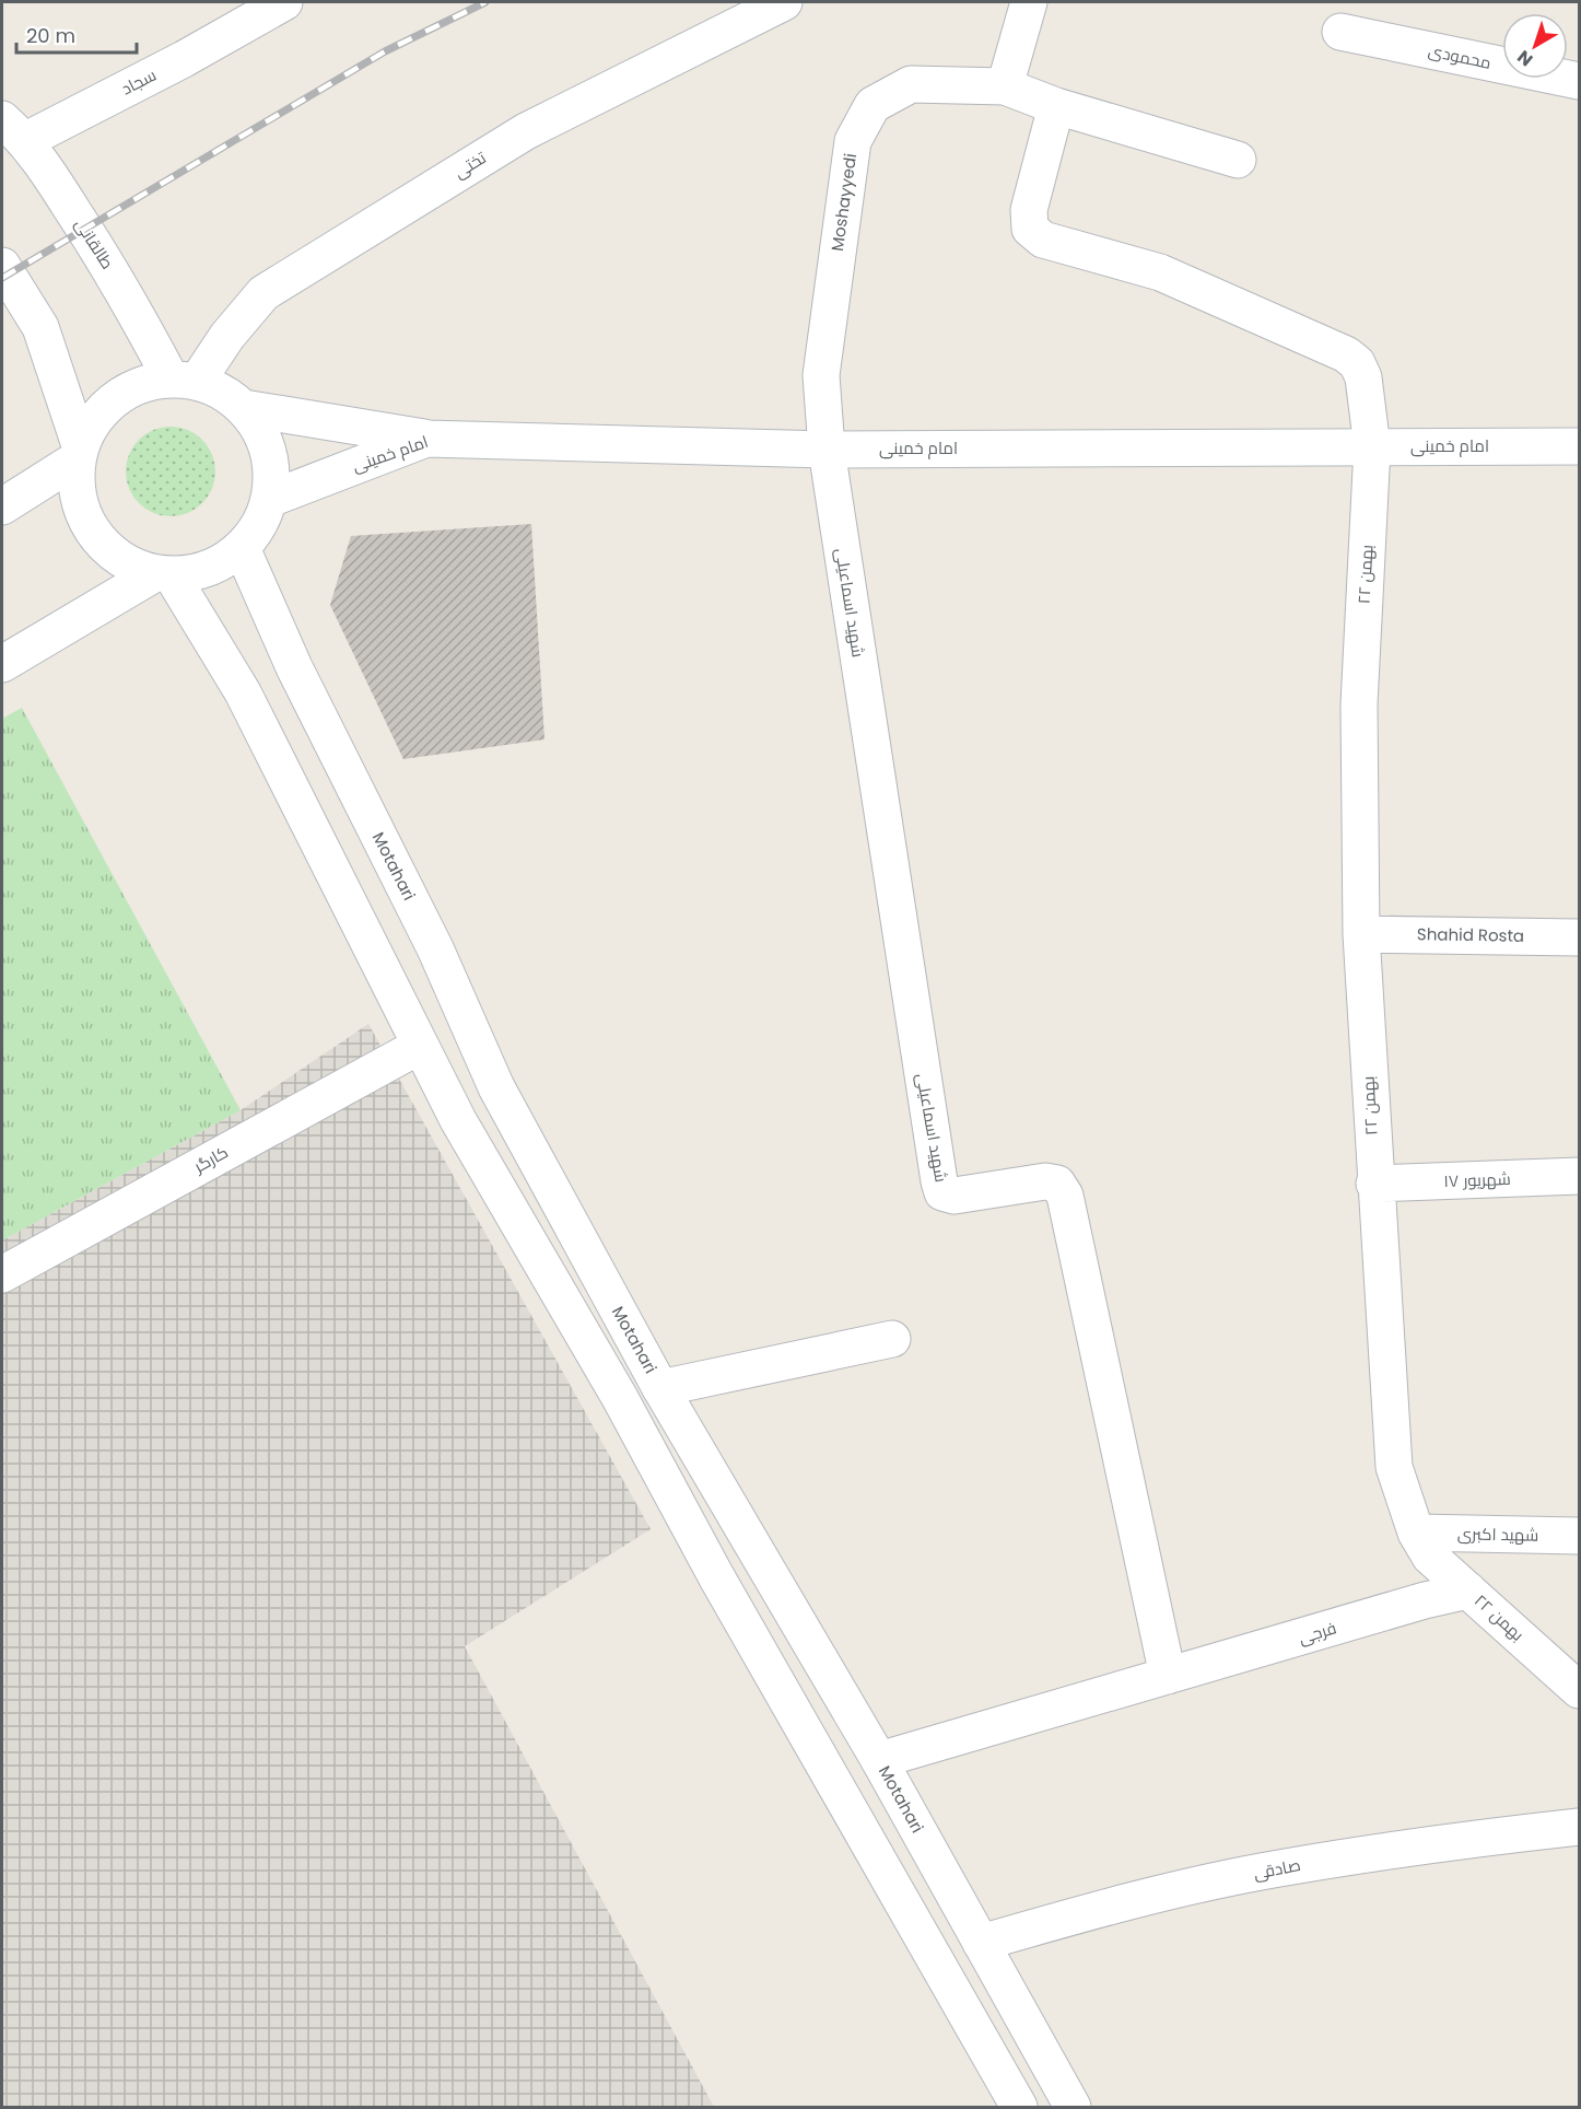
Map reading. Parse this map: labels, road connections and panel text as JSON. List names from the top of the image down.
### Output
{
  "streets": {
    "street": [
      "محمودی",
      "سجاد",
      "تختی",
      "Moshayyedi",
      "طالقانی",
      "امام خمینی",
      "۲۲ بهمن",
      "شهید اسماعیلی",
      "Motahari",
      "Shahid Rosta",
      "کارگر",
      "۱۷ شهریور",
      "شهید اکبری",
      "فرجی",
      "صادقی"
    ]
  },
  "crossings": [
    ["سجاد", "طالقانی"],
    ["تختی", "طالقانی"],
    ["تختی", "امام خمینی"],
    ["تختی", "Motahari"],
    ["Moshayyedi", "امام خمینی"],
    ["Moshayyedi", "۲۲ بهمن"],
    ["Moshayyedi", "شهید اسماعیلی"],
    ["طالقانی", "امام خمینی"],
    ["طالقانی", "Motahari"],
    ["امام خمینی", "۲۲ بهمن"],
    ["امام خمینی", "شهید اسماعیلی"],
    ["امام خمینی", "Motahari"],
    ["۲۲ بهمن", "Shahid Rosta"],
    ["۲۲ بهمن", "۱۷ شهریور"],
    ["۲۲ بهمن", "شهید اکبری"],
    ["۲۲ بهمن", "فرجی"],
    ["شهید اسماعیلی", "فرجی"],
    ["Motahari", "کارگر"],
    ["Motahari", "فرجی"],
    ["Motahari", "صادقی"]
  ],
  "scale_bar": "20 m",
  "north": "bottom left"
}
